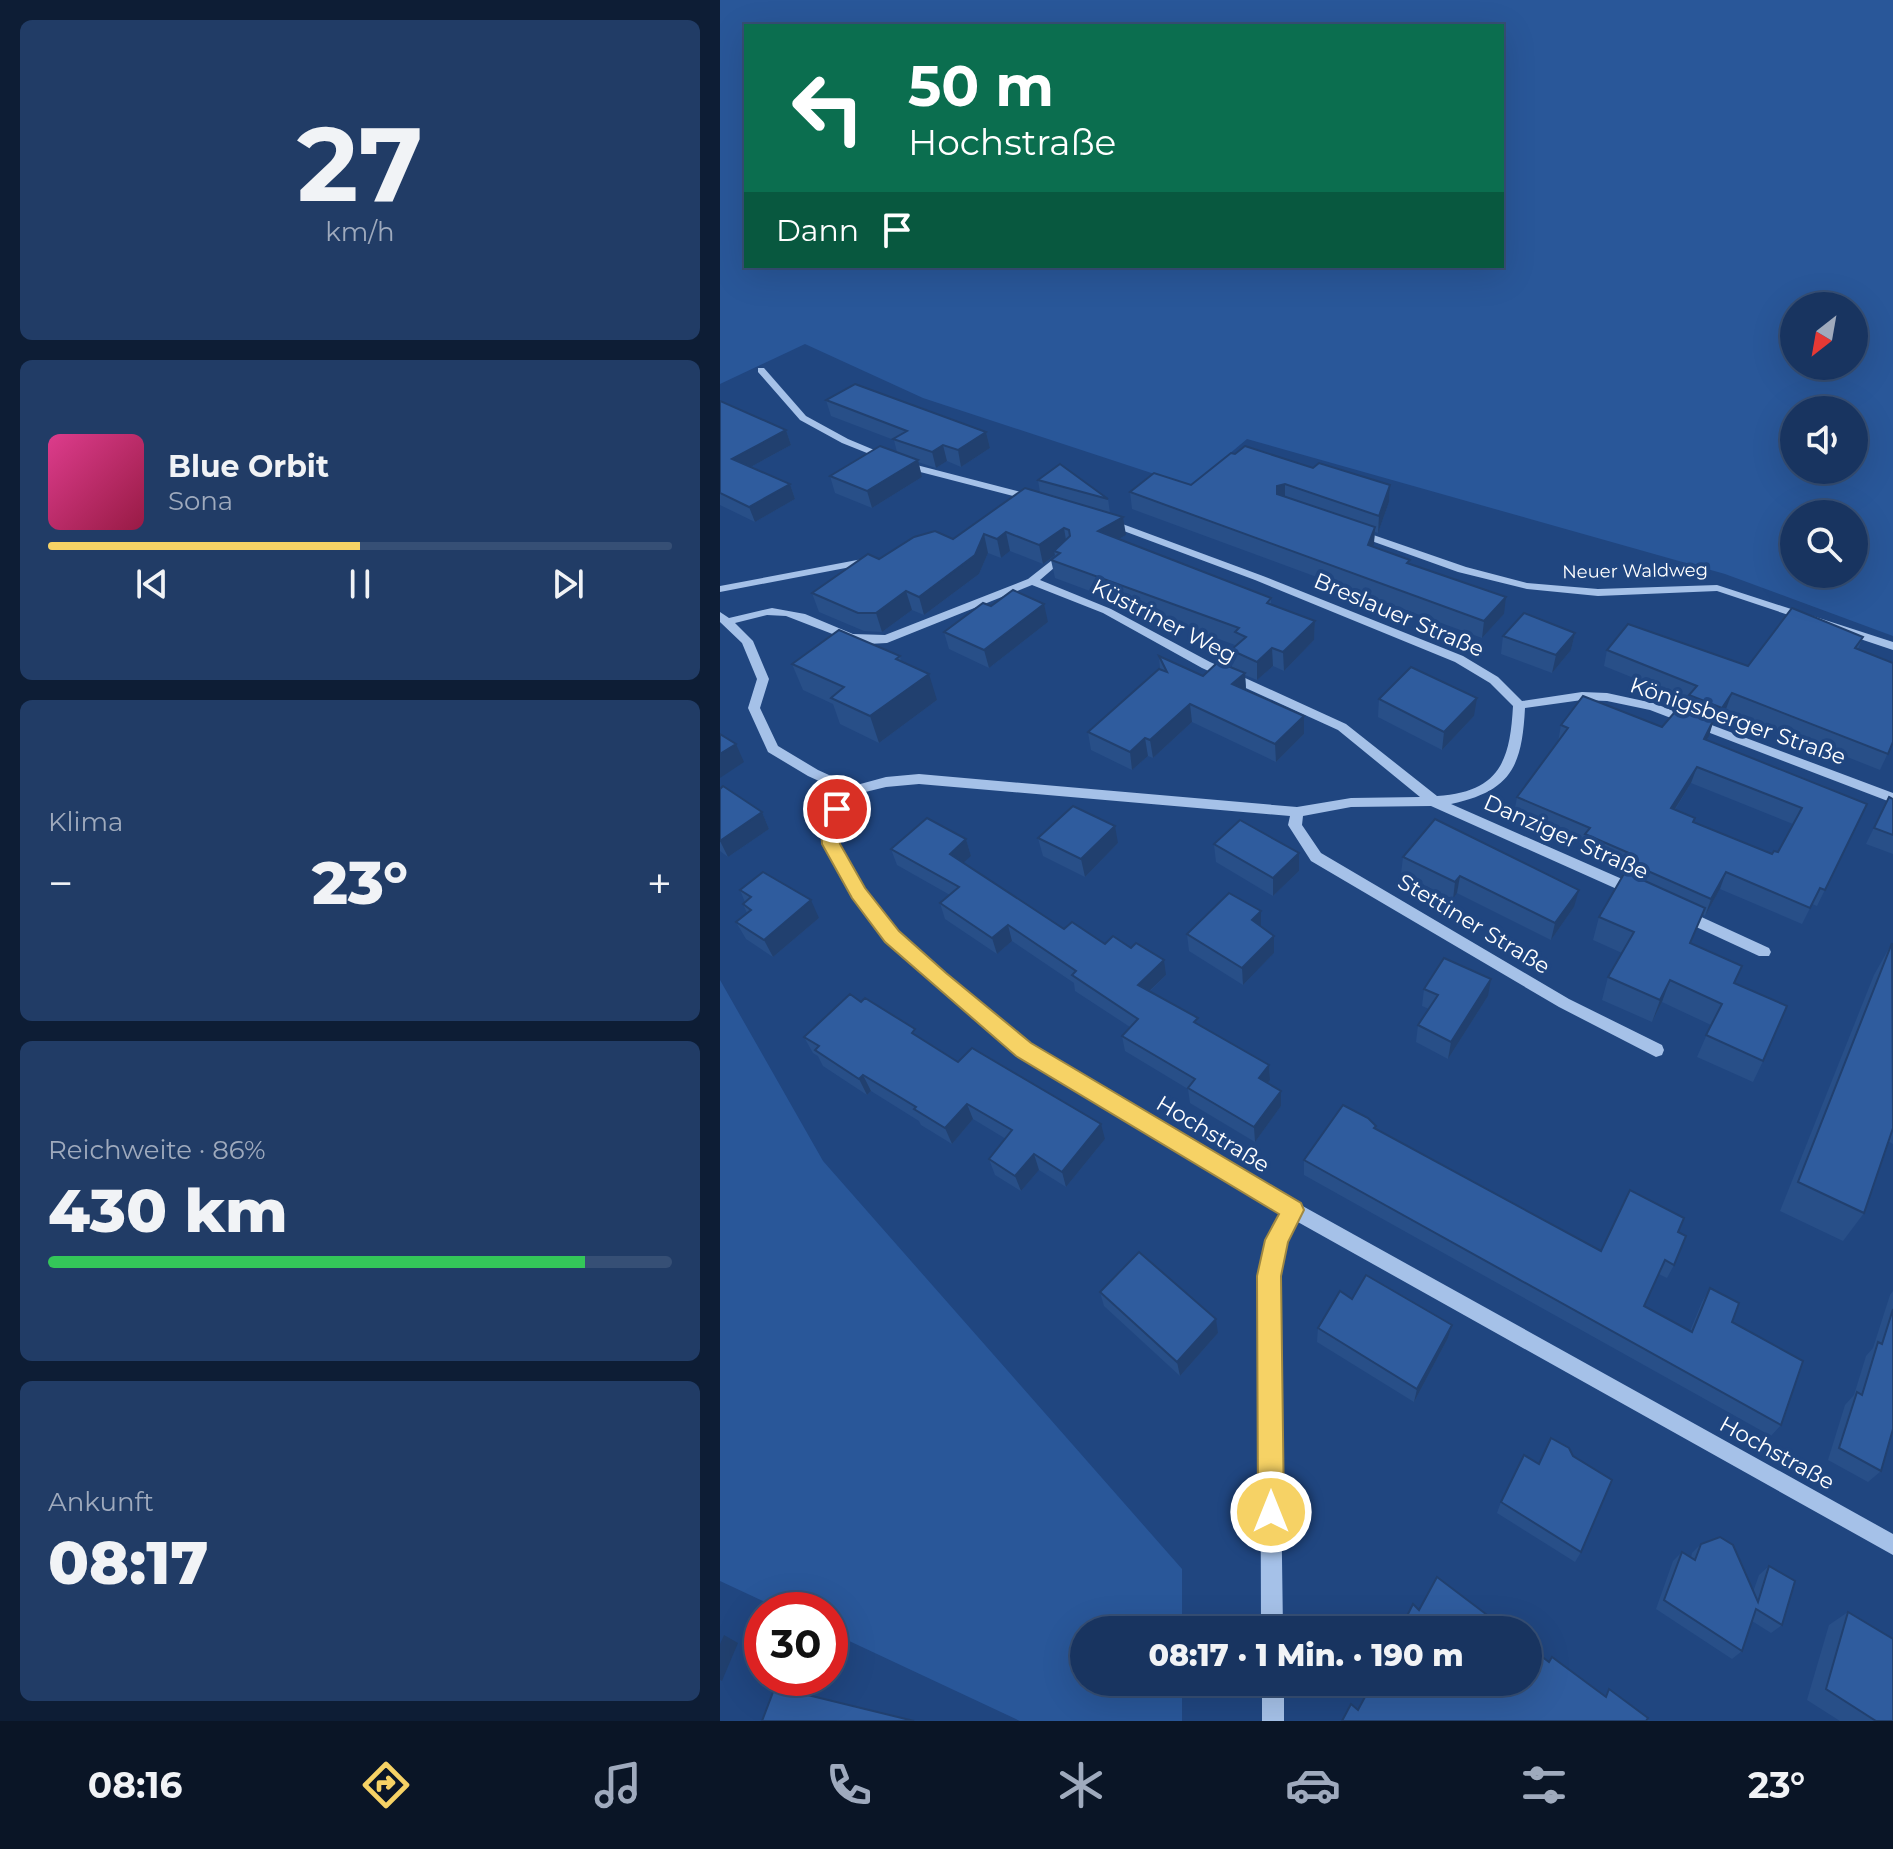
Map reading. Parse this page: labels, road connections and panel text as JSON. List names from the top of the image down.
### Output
{
  "streets": {
    "street": [
      "Neuer Waldweg",
      "Breslauer Straße",
      "Küstriner Weg",
      "Königsberger Straße",
      "Danziger Straße",
      "Stettiner Straße",
      "Hochstraße"
    ]
  },
  "crossings": [
    ["Breslauer Straße", "Königsberger Straße"],
    ["Küstriner Weg", "Danziger Straße"]
  ],
  "north": "bottom left",
  "page": {
    "tile": [
      ["27", "km/h"],
      "Klima",
      ["Reichweite · 86%", "430 km"],
      ["Ankunft", "08:17"]
    ],
    "turn": ["50 m", "Hochstraße"],
    "then": "Dann",
    "song": ["Blue Orbit", "Sona"],
    "heat": ["−", "23°", "+"],
    "limit": "30",
    "trip": "08:17 · 1 Min. · 190 m",
    "tabs": ["08:16", "23°"]
  }
}
